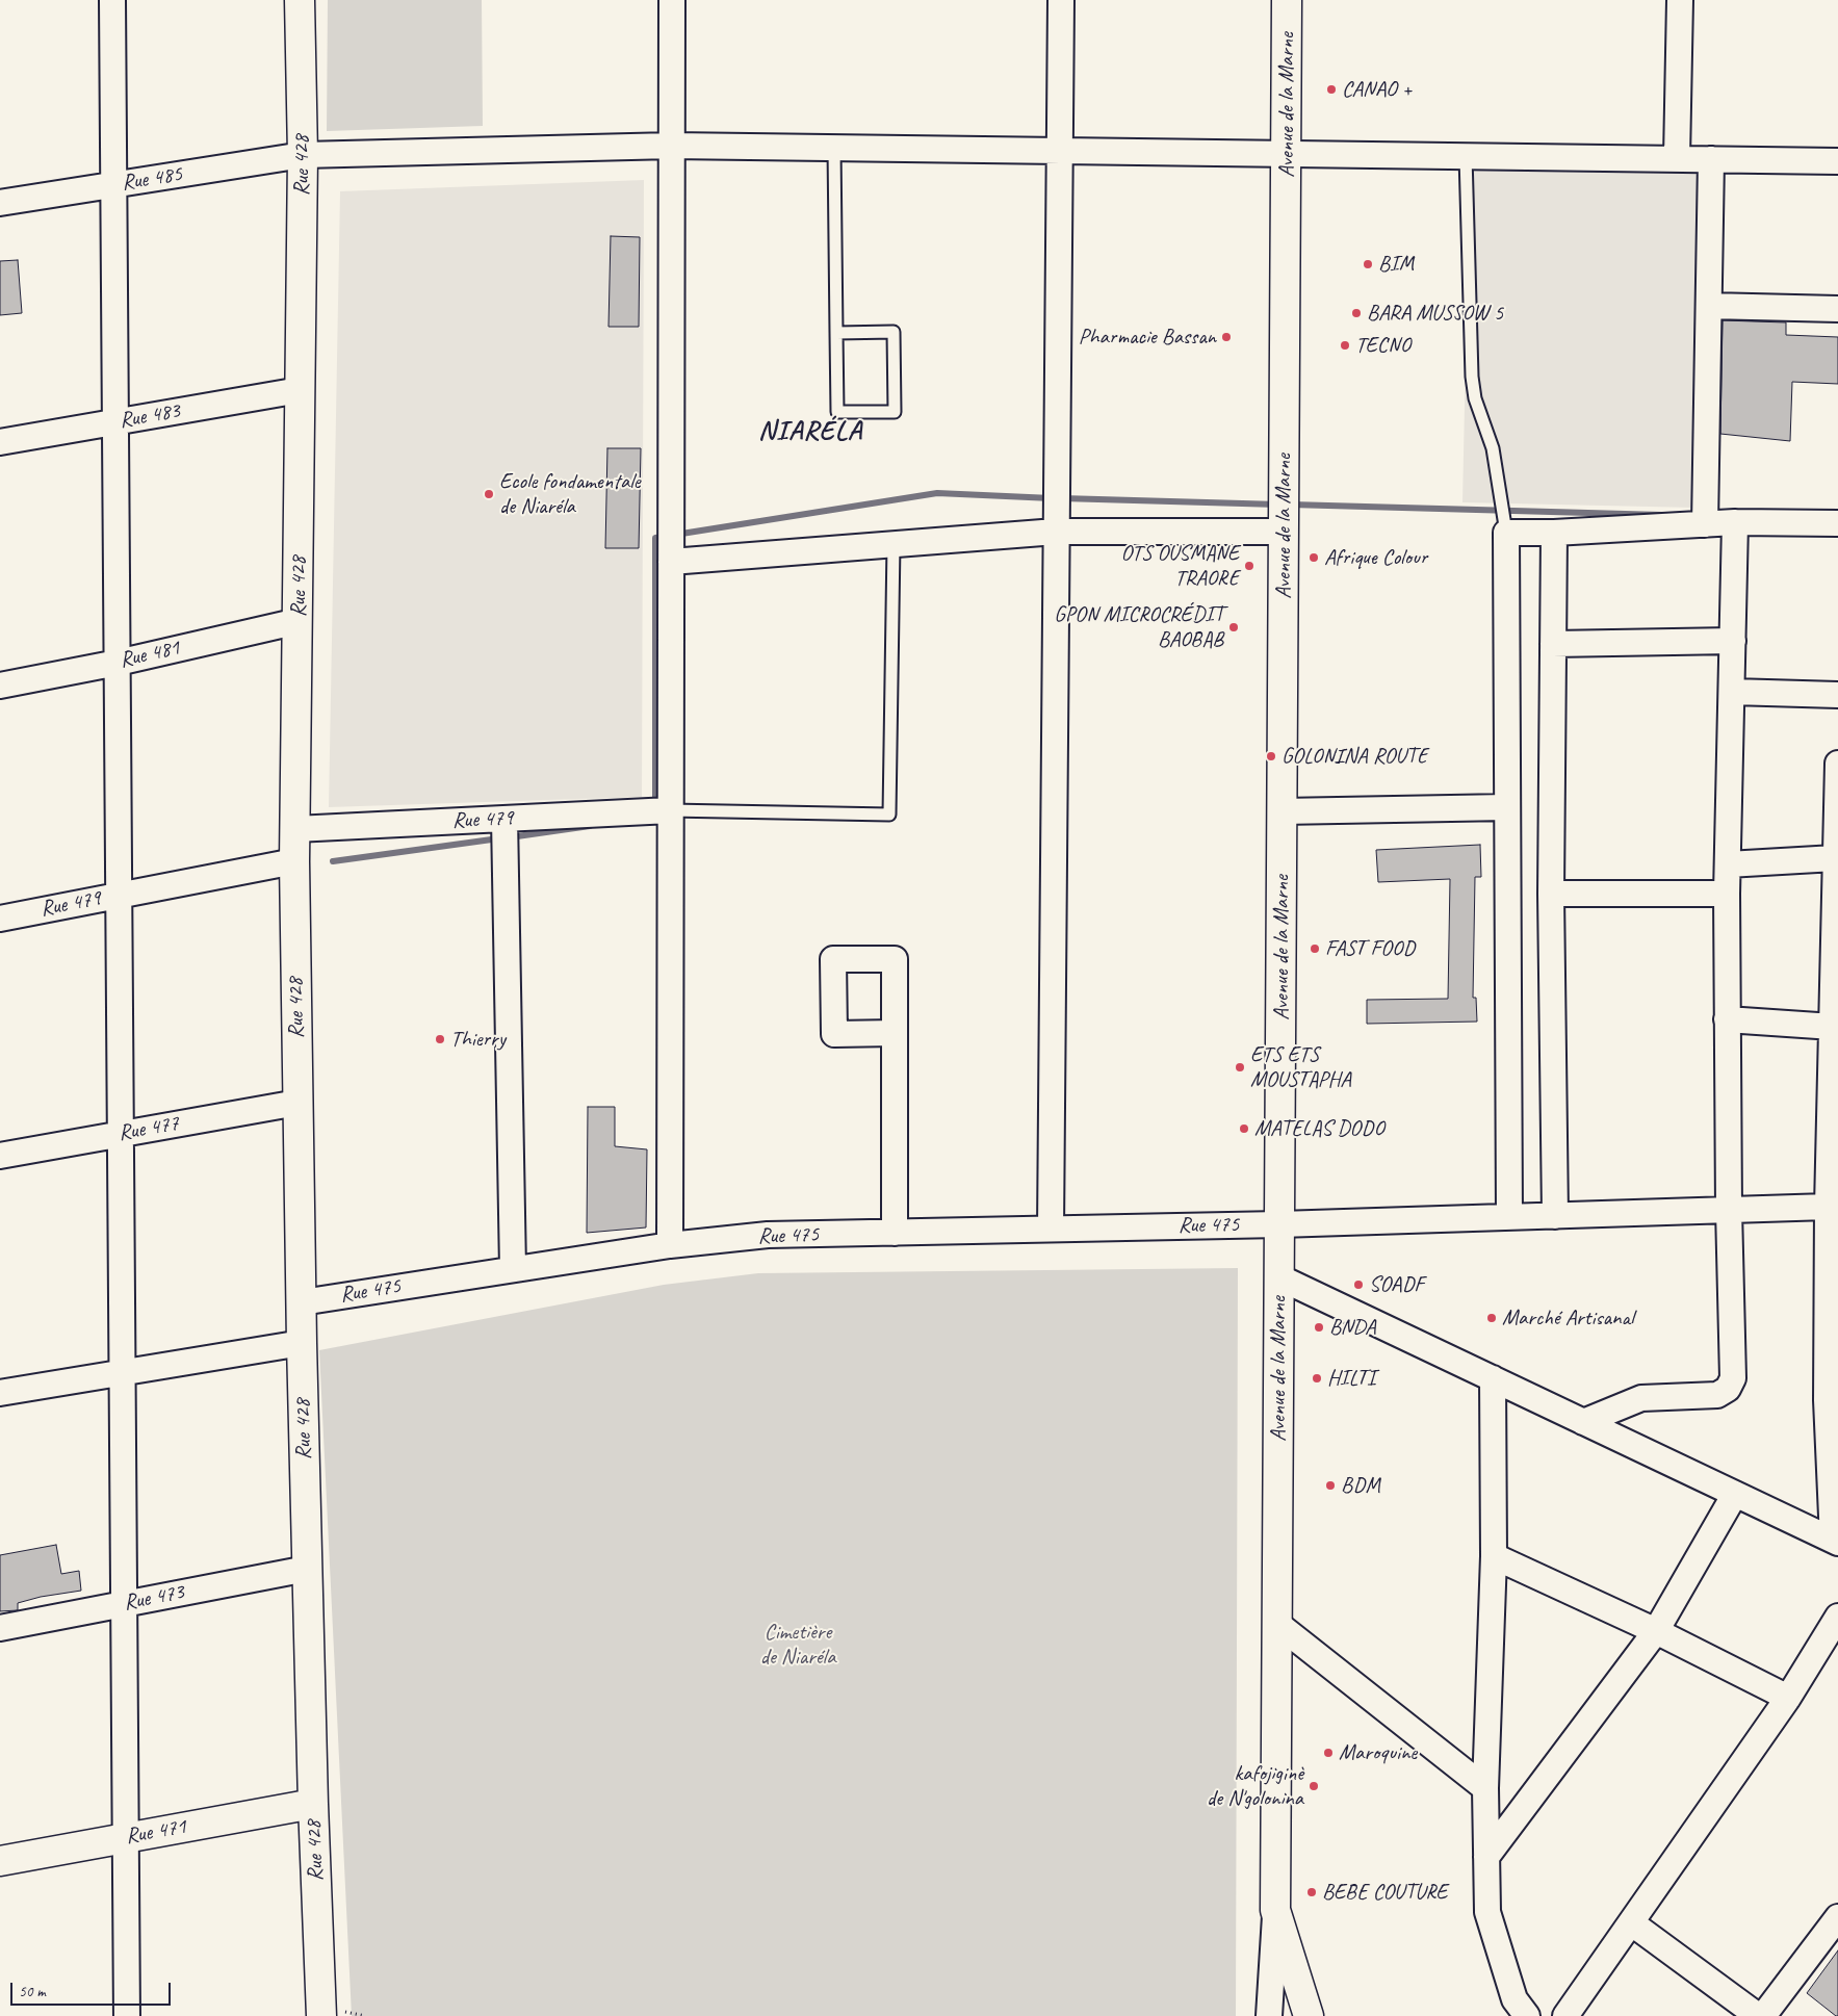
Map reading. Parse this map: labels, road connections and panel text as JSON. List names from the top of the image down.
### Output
{
  "streets": {
    "street": [
      "Avenue de la Marne",
      "Rue 428",
      "Rue 485",
      "Rue 483",
      "Rue 481",
      "Rue 479",
      "Rue 477",
      "Rue 475",
      "Rue 473",
      "Rue 471"
    ]
  },
  "crossings": [
    ["Avenue de la Marne", "Rue 485"],
    ["Avenue de la Marne", "Rue 475"],
    ["Rue 428", "Rue 485"],
    ["Rue 428", "Rue 483"],
    ["Rue 428", "Rue 481"],
    ["Rue 428", "Rue 479"],
    ["Rue 428", "Rue 477"],
    ["Rue 428", "Rue 475"],
    ["Rue 428", "Rue 473"],
    ["Rue 428", "Rue 471"]
  ],
  "districts": ["NIARÉLA"],
  "parks": ["Cimetière de Niaréla"],
  "places": [
    "CANAO +",
    "BIM",
    "BARA MUSSOW 5",
    "Pharmacie Bassan",
    "TECNO",
    "Ecole fondamentale de Niaréla",
    "Afrique Colour",
    "OTS OUSMANE TRAORE",
    "GPON MICROCRÉDIT BAOBAB",
    "GOLONINA ROUTE",
    "FAST FOOD",
    "Thierry",
    "ETS ETS MOUSTAPHA",
    "MATELAS DODO",
    "SOADF",
    "Marché Artisanal",
    "BNDA",
    "HILTI",
    "BDM",
    "Maroquine",
    "kafojiginè de N'golonina",
    "BEBE COUTURE"
  ],
  "scale_bar": "50 m"
}
